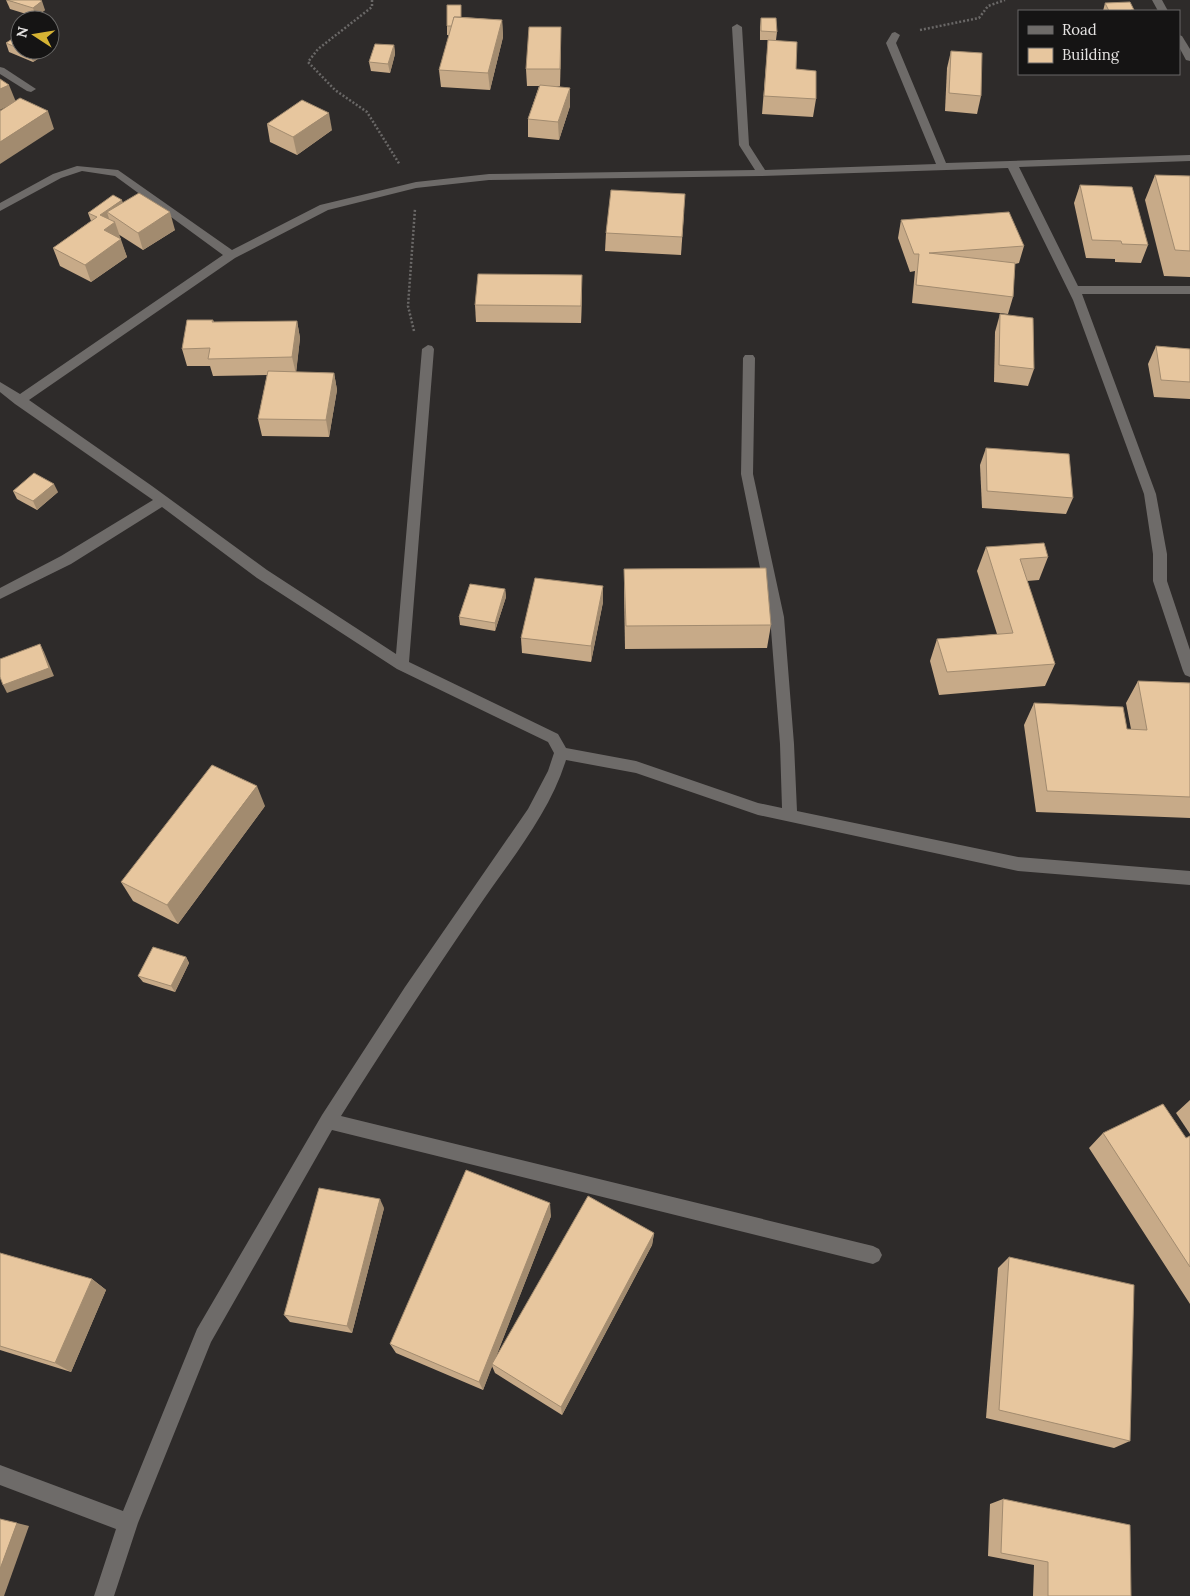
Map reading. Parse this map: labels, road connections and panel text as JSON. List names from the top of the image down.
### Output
{
  "legend": ["Road", "Building"],
  "north": "left"
}
